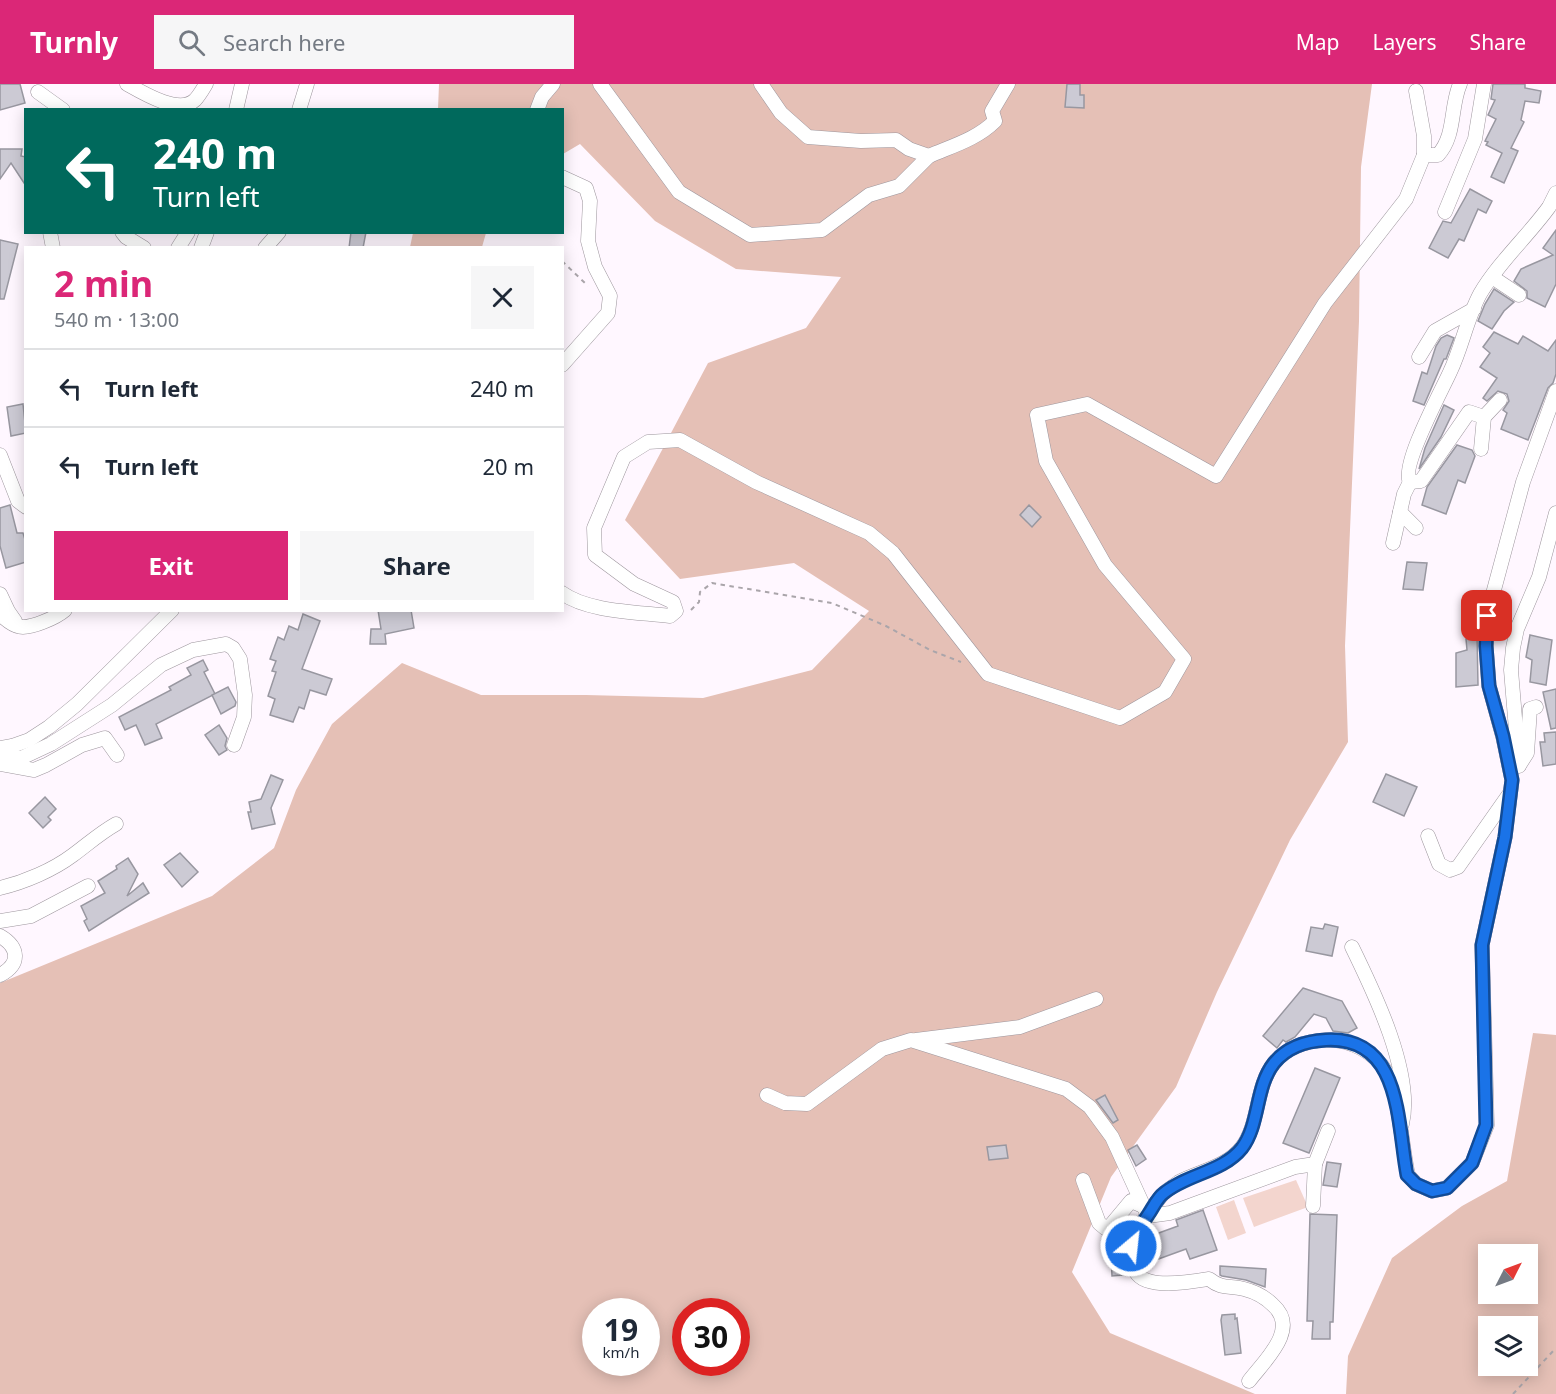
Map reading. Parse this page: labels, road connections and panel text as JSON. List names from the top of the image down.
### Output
{
  "north": "top right",
  "page": {
    "header": "Turnly",
    "search": "Search here",
    "nav": ["Map", "Layers", "Share"],
    "turn": ["240 m", "Turn left"],
    "heading": ["2 min", "540 m · 13:00"],
    "list": [
      {
        "name": "Turn left",
        "value": "240 m"
      },
      {
        "name": "Turn left",
        "value": "20 m"
      }
    ],
    "buttons": ["Exit", "Share"],
    "speed": "19 km/h",
    "limit": "30"
  }
}
